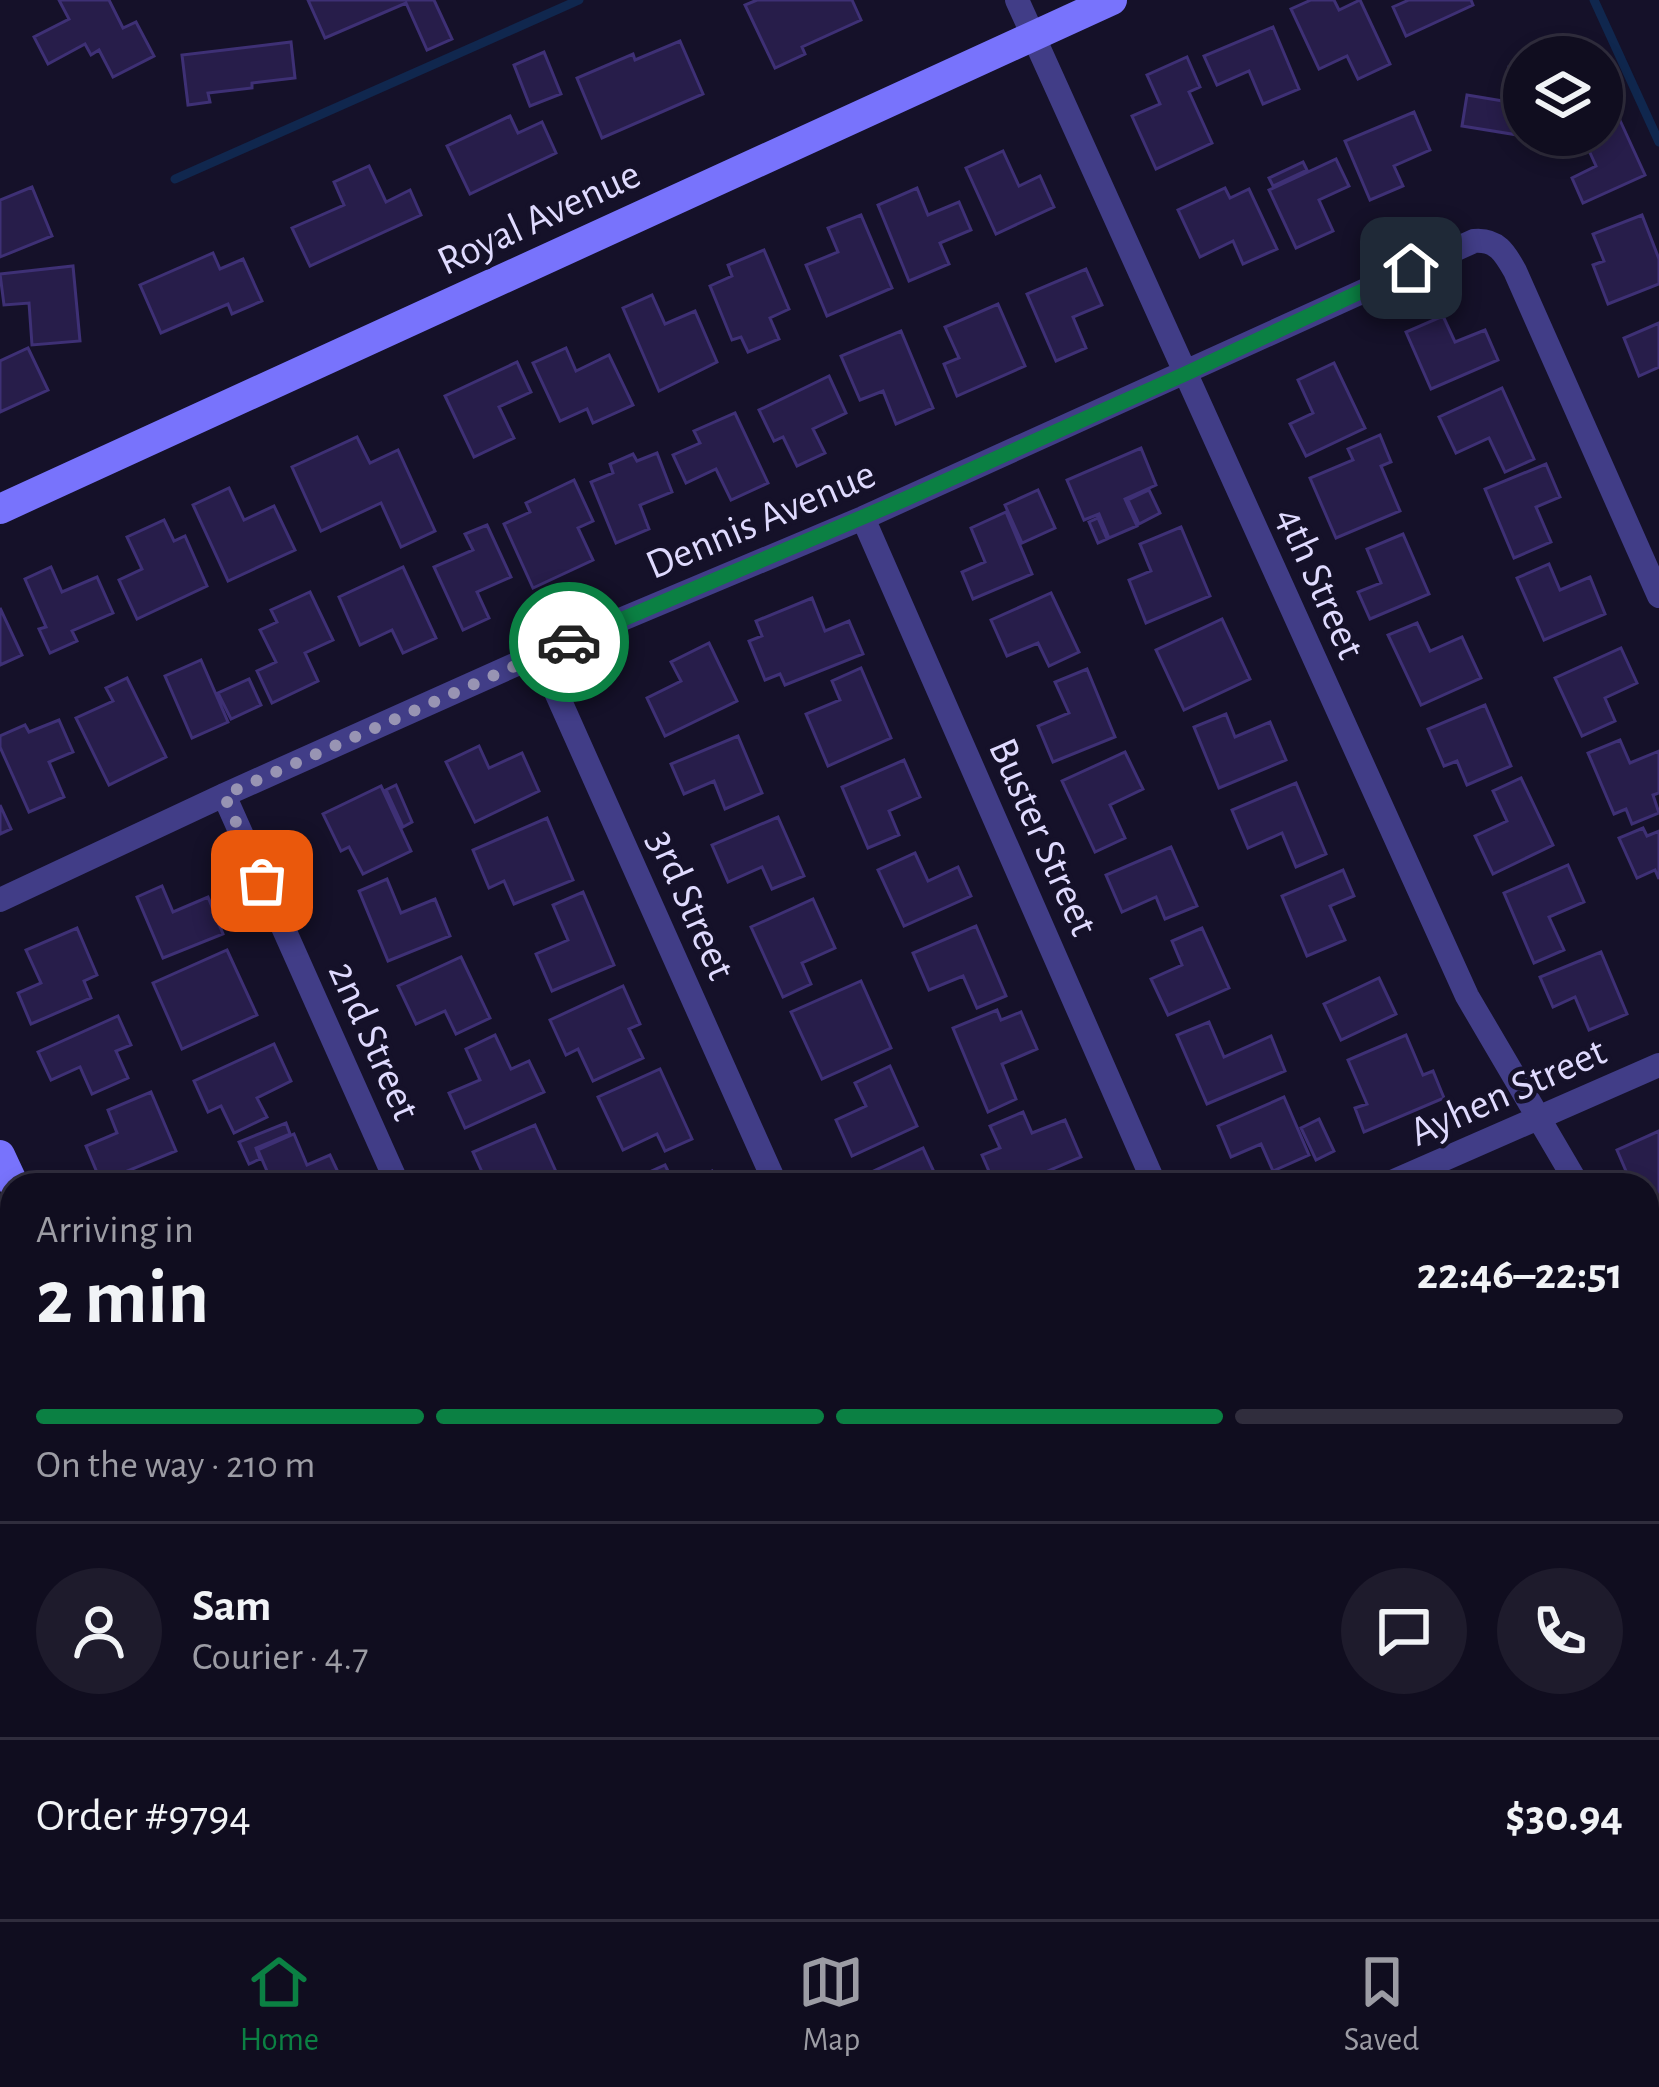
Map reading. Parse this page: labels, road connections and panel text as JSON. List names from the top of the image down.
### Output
{
  "streets": {
    "main road": ["Royal Avenue"],
    "street": [
      "Dennis Avenue",
      "4th Street",
      "Buster Street",
      "3rd Street",
      "2nd Street",
      "Ayhen Street"
    ]
  },
  "crossings": [
    ["Royal Avenue", "4th Street"],
    ["Dennis Avenue", "4th Street"],
    ["Dennis Avenue", "Buster Street"],
    ["Dennis Avenue", "3rd Street"],
    ["Dennis Avenue", "2nd Street"],
    ["4th Street", "Ayhen Street"]
  ],
  "page": {
    "heading": ["2 min", "Arriving in", "22:46–22:51"],
    "panel": [
      "Sam",
      "Courier · 4.7",
      "Order #9794",
      "$30.94"
    ],
    "bar": "On the way · 210 m",
    "tabs": ["Home", "Map", "Saved"]
  }
}
